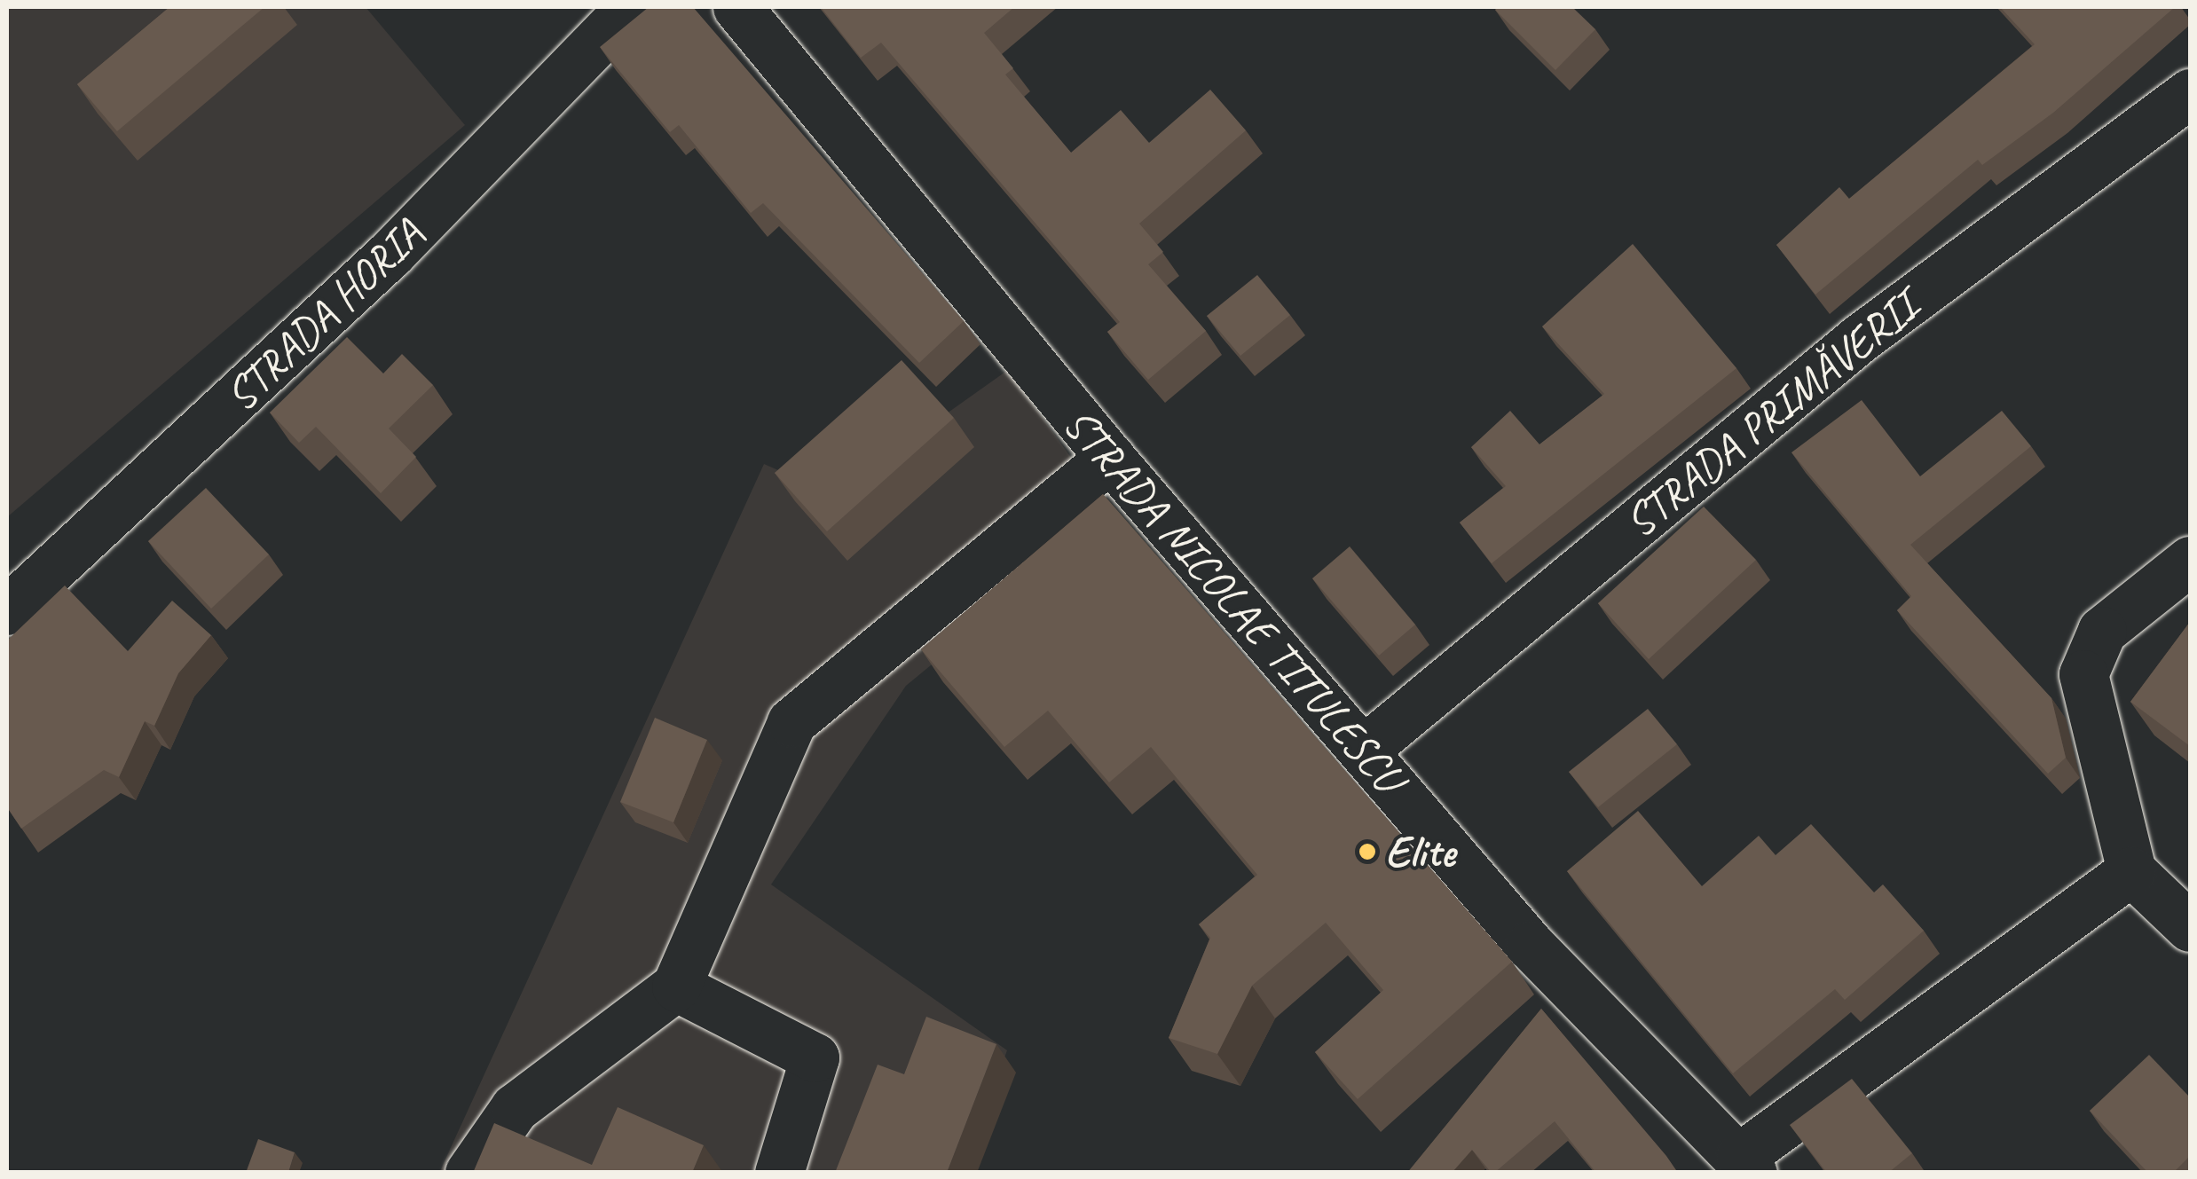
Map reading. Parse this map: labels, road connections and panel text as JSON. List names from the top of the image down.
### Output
{
  "streets": {
    "street": ["STRADA HORIA", "STRADA PRIMĂVERII", "STRADA NICOLAE TITULESCU"]
  },
  "crossings": [
    ["STRADA PRIMĂVERII", "STRADA NICOLAE TITULESCU"]
  ],
  "places": ["Elite"]
}
